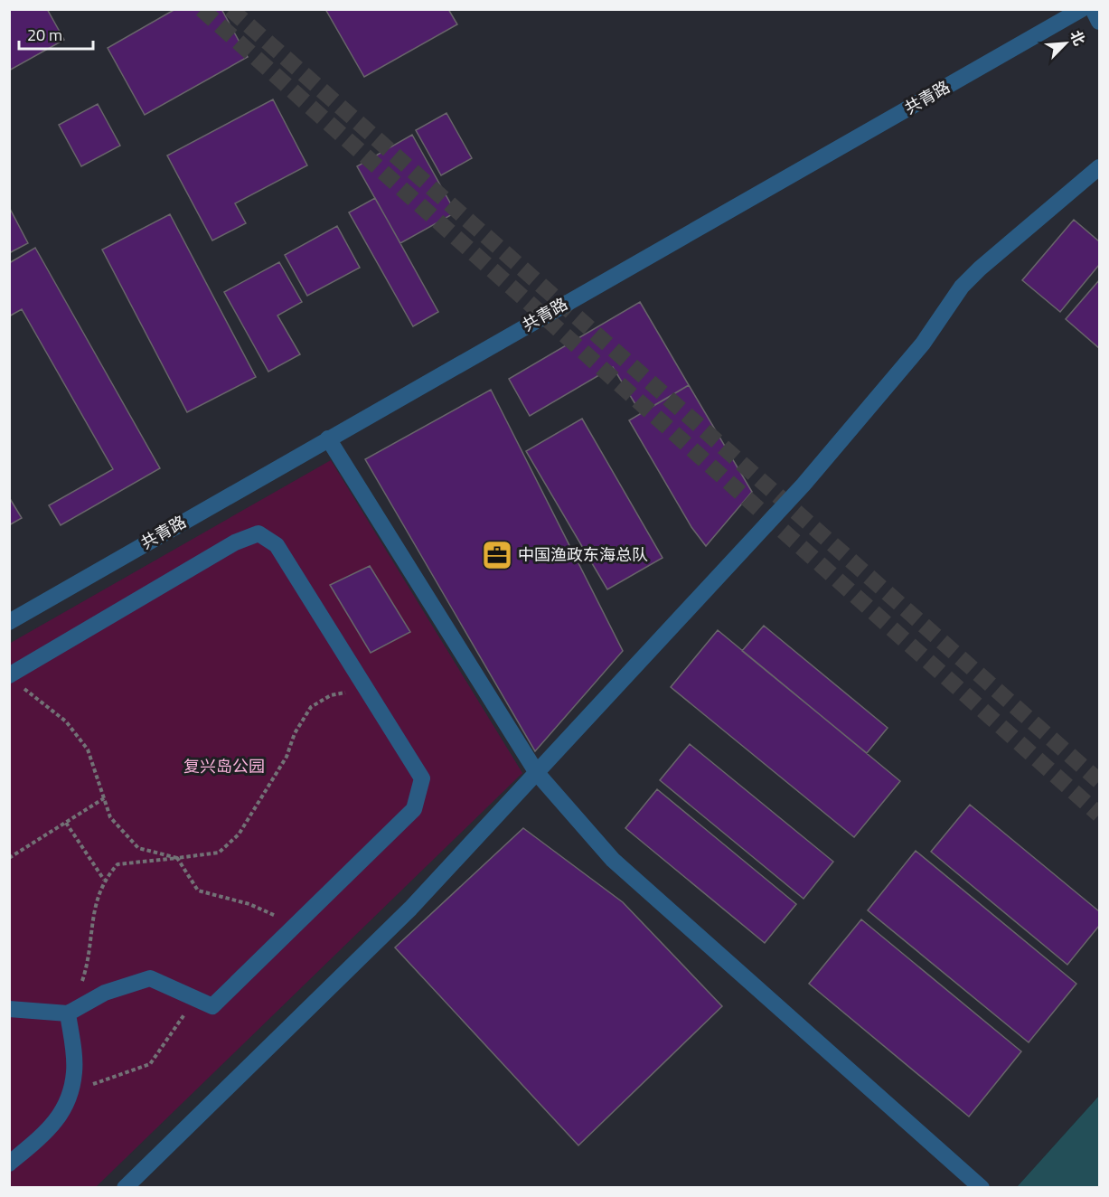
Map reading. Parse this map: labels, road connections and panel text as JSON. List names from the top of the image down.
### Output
{
  "streets": {
    "street": ["共青路"]
  },
  "parks": ["复兴岛公园"],
  "places": {
    "office": ["中国渔政东海总队"]
  },
  "scale_bar": "20 m",
  "north": "top right"
}
